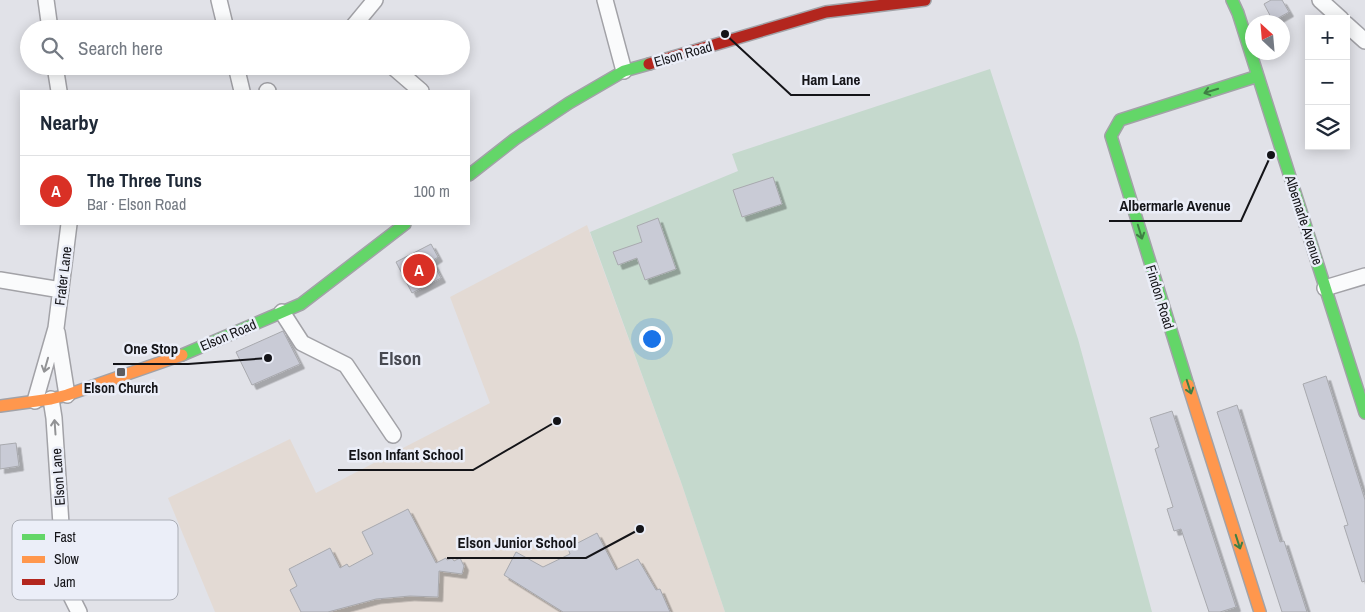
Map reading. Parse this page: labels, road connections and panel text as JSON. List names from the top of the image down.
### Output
{
  "streets": {
    "street": [
      "Elson Road",
      "Albemarle Avenue",
      "Frater Lane",
      "Findon Road",
      "Elson Lane"
    ]
  },
  "crossings": [
    ["Elson Road", "Frater Lane"],
    ["Elson Road", "Elson Lane"],
    ["Albemarle Avenue", "Findon Road"]
  ],
  "one_way": ["Findon Road", "Elson Lane"],
  "districts": ["Elson"],
  "places": {
    "other": [
      "Ham Lane",
      "Albermarle Avenue",
      "One Stop",
      "Elson Infant School",
      "Elson Junior School"
    ],
    "transit": ["Elson Church"]
  },
  "legend": ["Fast", "Slow", "Jam"],
  "north": "top left",
  "page": {
    "map_buttons": ["+", "−"],
    "search": "Search here",
    "heading": "Nearby",
    "list": [
      {
        "mark": "A",
        "name": "The Three Tuns",
        "note": "Bar · Elson Road",
        "value": "100 m"
      }
    ],
    "pins": "A"
  }
}
